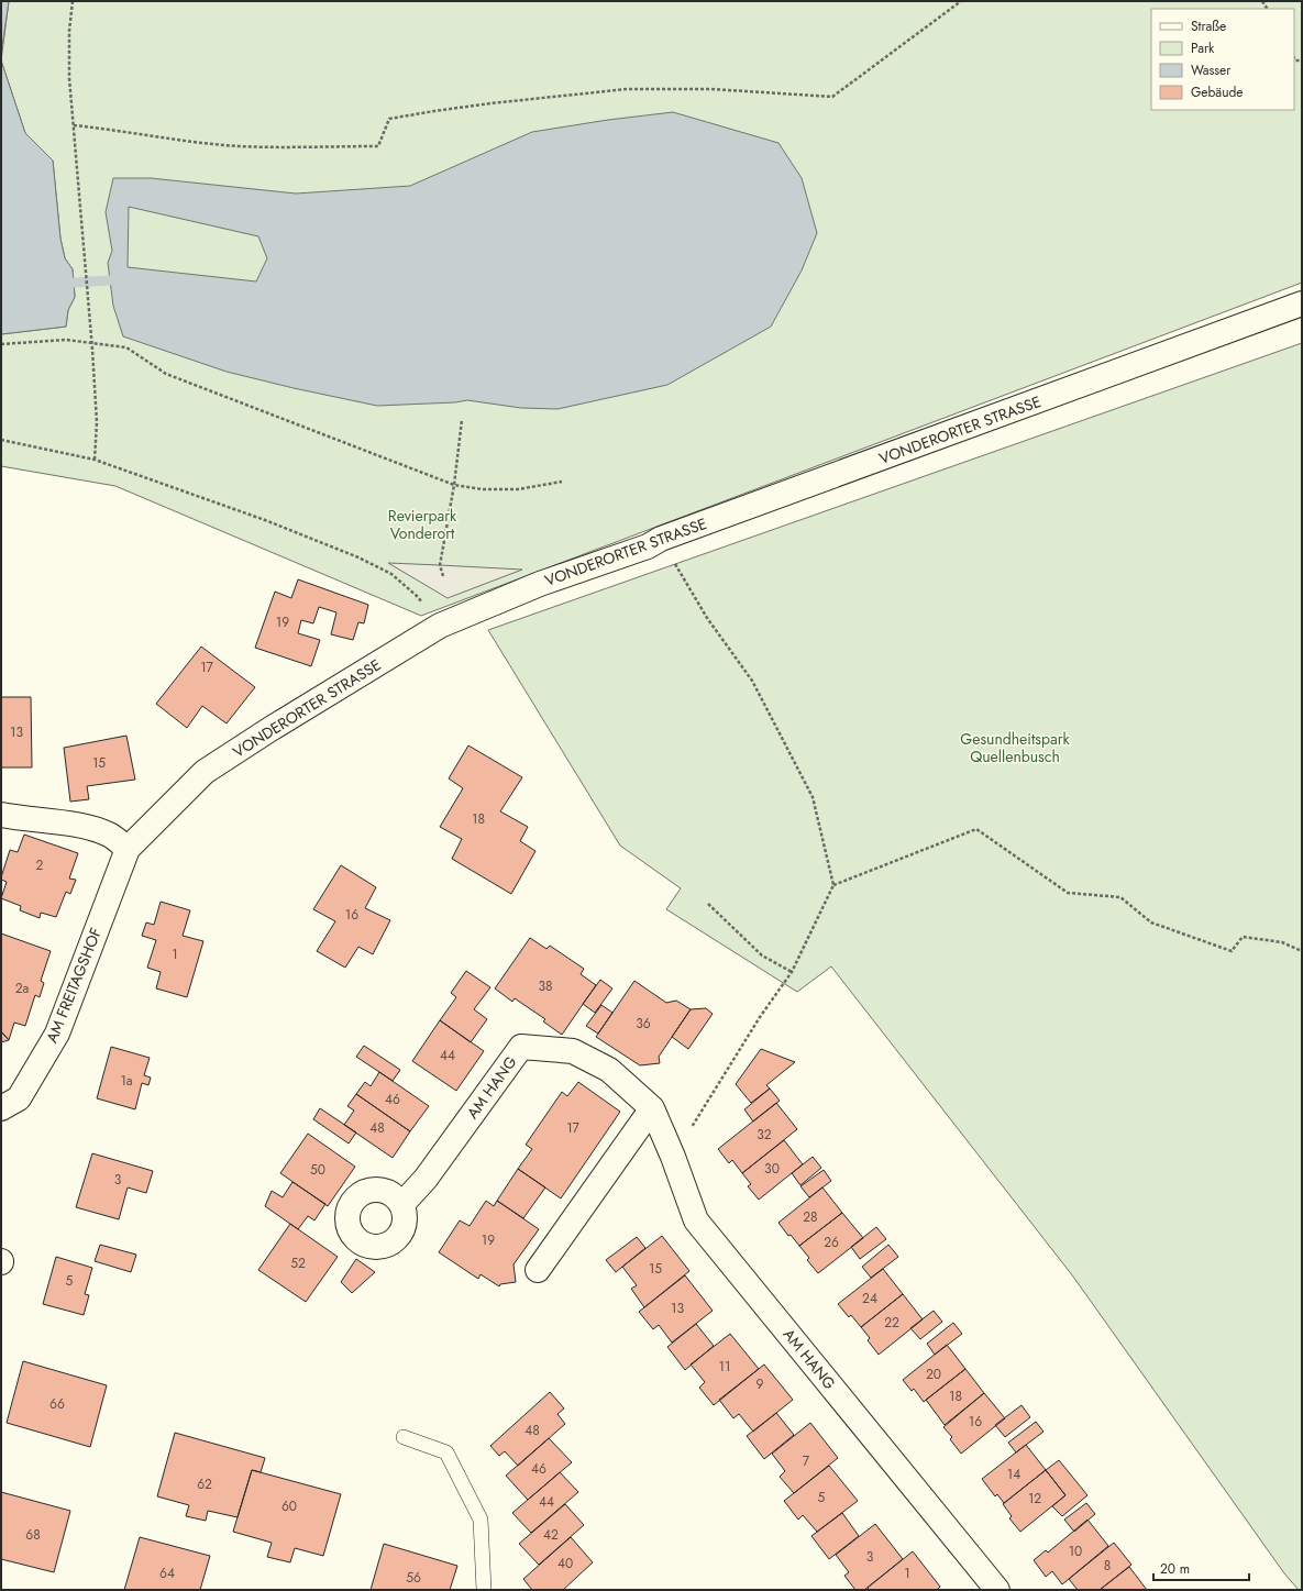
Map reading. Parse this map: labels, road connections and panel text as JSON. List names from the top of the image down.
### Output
{
  "streets": {
    "street": ["VONDERORTER STRASSE", "AM FREITAGSHOF", "AM HANG"]
  },
  "crossings": [
    ["VONDERORTER STRASSE", "AM FREITAGSHOF"]
  ],
  "parks": ["Revierpark Vonderort", "Gesundheitspark Quellenbusch"],
  "house_numbers": [
    "19",
    "17",
    "13",
    "15",
    "18",
    "2",
    "16",
    "1",
    "38",
    "2a",
    "36",
    "44",
    "1a",
    "46",
    "48",
    "17",
    "32",
    "30",
    "50",
    "3",
    "28",
    "19",
    "26",
    "52",
    "15",
    "5",
    "24",
    "13",
    "22",
    "11",
    "20",
    "9",
    "18",
    "66",
    "16",
    "48",
    "7",
    "46",
    "14",
    "62",
    "5",
    "12",
    "44",
    "60",
    "68",
    "42",
    "10",
    "3",
    "40",
    "8",
    "64",
    "1",
    "56"
  ],
  "legend": [
    "Straße",
    "Park",
    "Wasser",
    "Gebäude"
  ],
  "scale_bar": "20 m"
}
